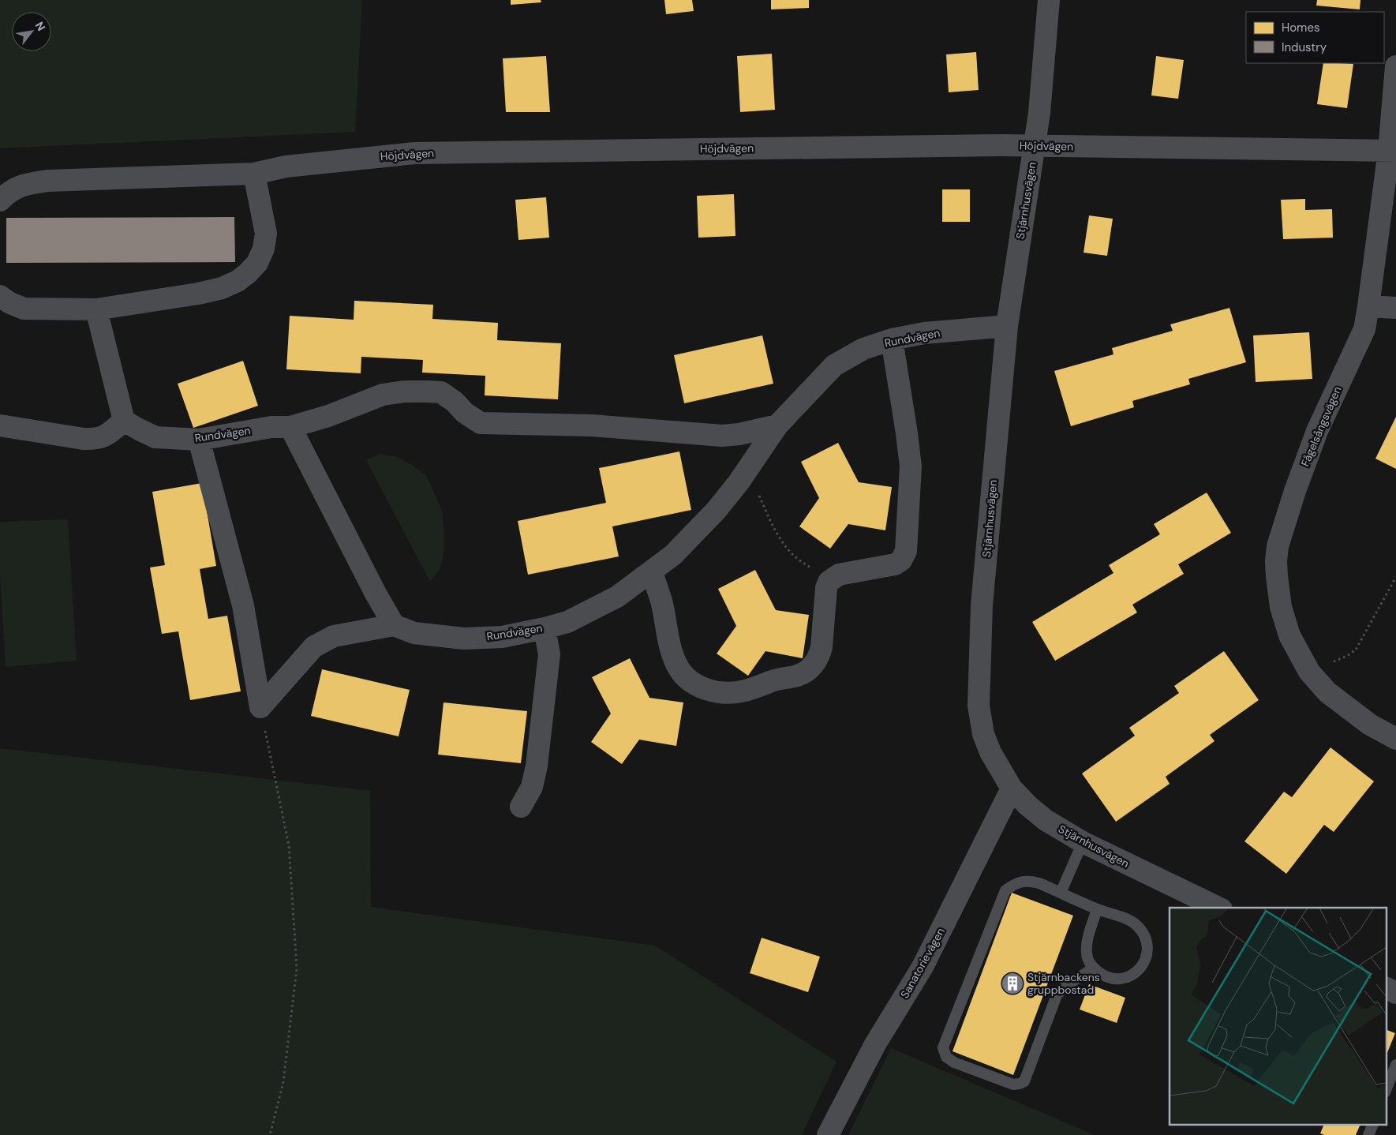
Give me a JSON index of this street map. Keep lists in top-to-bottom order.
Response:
{
  "streets": {
    "street": [
      "Höjdvägen",
      "Stjärnhusvägen",
      "Rundvägen",
      "Fågelsångsvägen",
      "Sanatorievägen"
    ]
  },
  "crossings": [
    ["Höjdvägen", "Stjärnhusvägen"],
    ["Höjdvägen", "Fågelsångsvägen"],
    ["Stjärnhusvägen", "Rundvägen"],
    ["Stjärnhusvägen", "Sanatorievägen"]
  ],
  "places": {
    "building": ["Stjärnbackens gruppbostad"]
  },
  "legend": ["Homes", "Industry"],
  "north": "top right"
}
